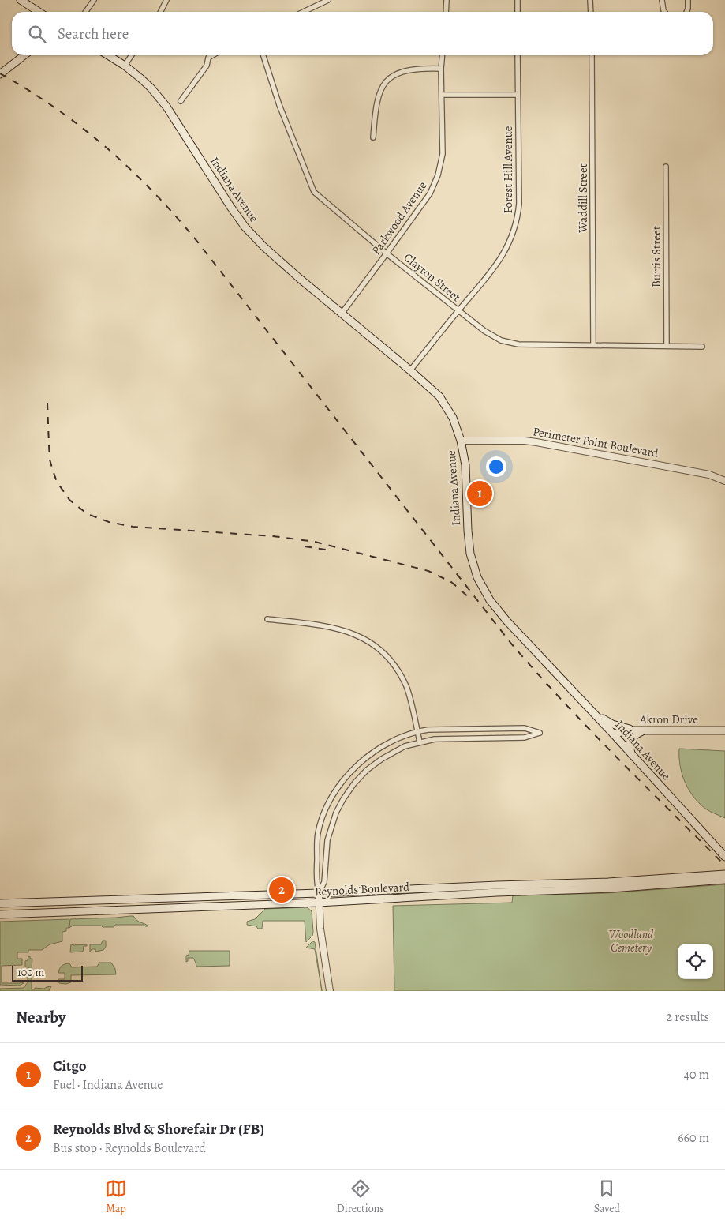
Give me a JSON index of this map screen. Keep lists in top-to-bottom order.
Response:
{
  "streets": {
    "main road": ["Indiana Avenue", "Akron Drive", "Reynolds Boulevard"],
    "street": [
      "Forest Hill Avenue",
      "Waddill Street",
      "Parkwood Avenue",
      "Burtis Street",
      "Clayton Street",
      "Perimeter Point Boulevard"
    ]
  },
  "crossings": [
    ["Forest Hill Avenue", "Indiana Avenue"],
    ["Forest Hill Avenue", "Clayton Street"],
    ["Indiana Avenue", "Parkwood Avenue"],
    ["Indiana Avenue", "Perimeter Point Boulevard"],
    ["Indiana Avenue", "Akron Drive"],
    ["Waddill Street", "Clayton Street"],
    ["Parkwood Avenue", "Clayton Street"],
    ["Burtis Street", "Clayton Street"]
  ],
  "parks": ["Woodland Cemetery"],
  "scale_bar": "100 m",
  "page": {
    "search": "Search here",
    "pins": ["1", "2"],
    "scale": "100 m",
    "heading": ["Nearby", "2 results"],
    "list": [
      {
        "mark": "1",
        "name": "Citgo",
        "note": "Fuel · Indiana Avenue",
        "value": "40 m"
      },
      {
        "mark": "2",
        "name": "Reynolds Blvd & Shorefair Dr (FB)",
        "note": "Bus stop · Reynolds Boulevard",
        "value": "660 m"
      }
    ],
    "nav": ["Map", "Directions", "Saved"]
  }
}
